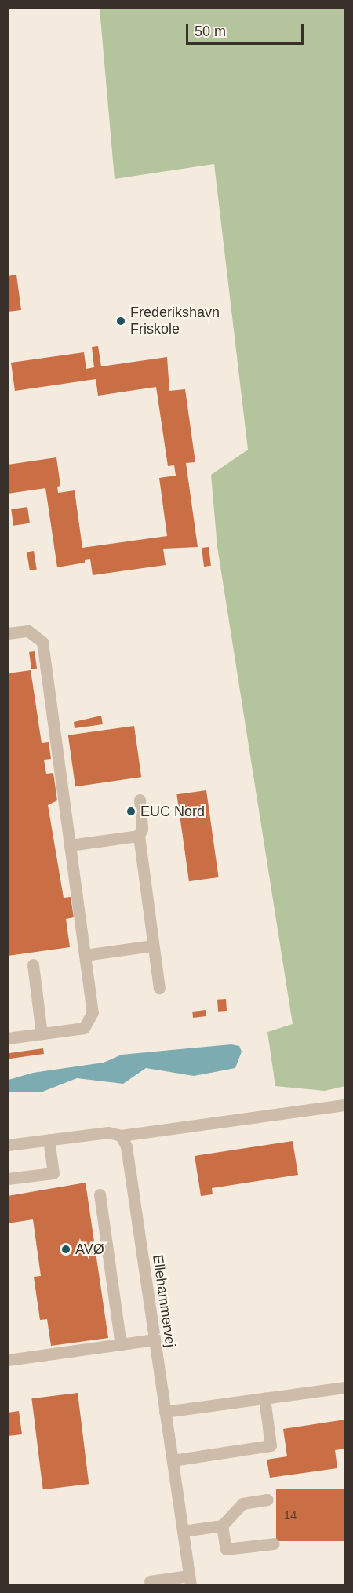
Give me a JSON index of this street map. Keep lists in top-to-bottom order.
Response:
{
  "streets": {
    "street": ["Ellehammervej"]
  },
  "places": ["Frederikshavn Friskole", "EUC Nord", "AVØ"],
  "house_numbers": ["14"],
  "scale_bar": "50 m"
}
